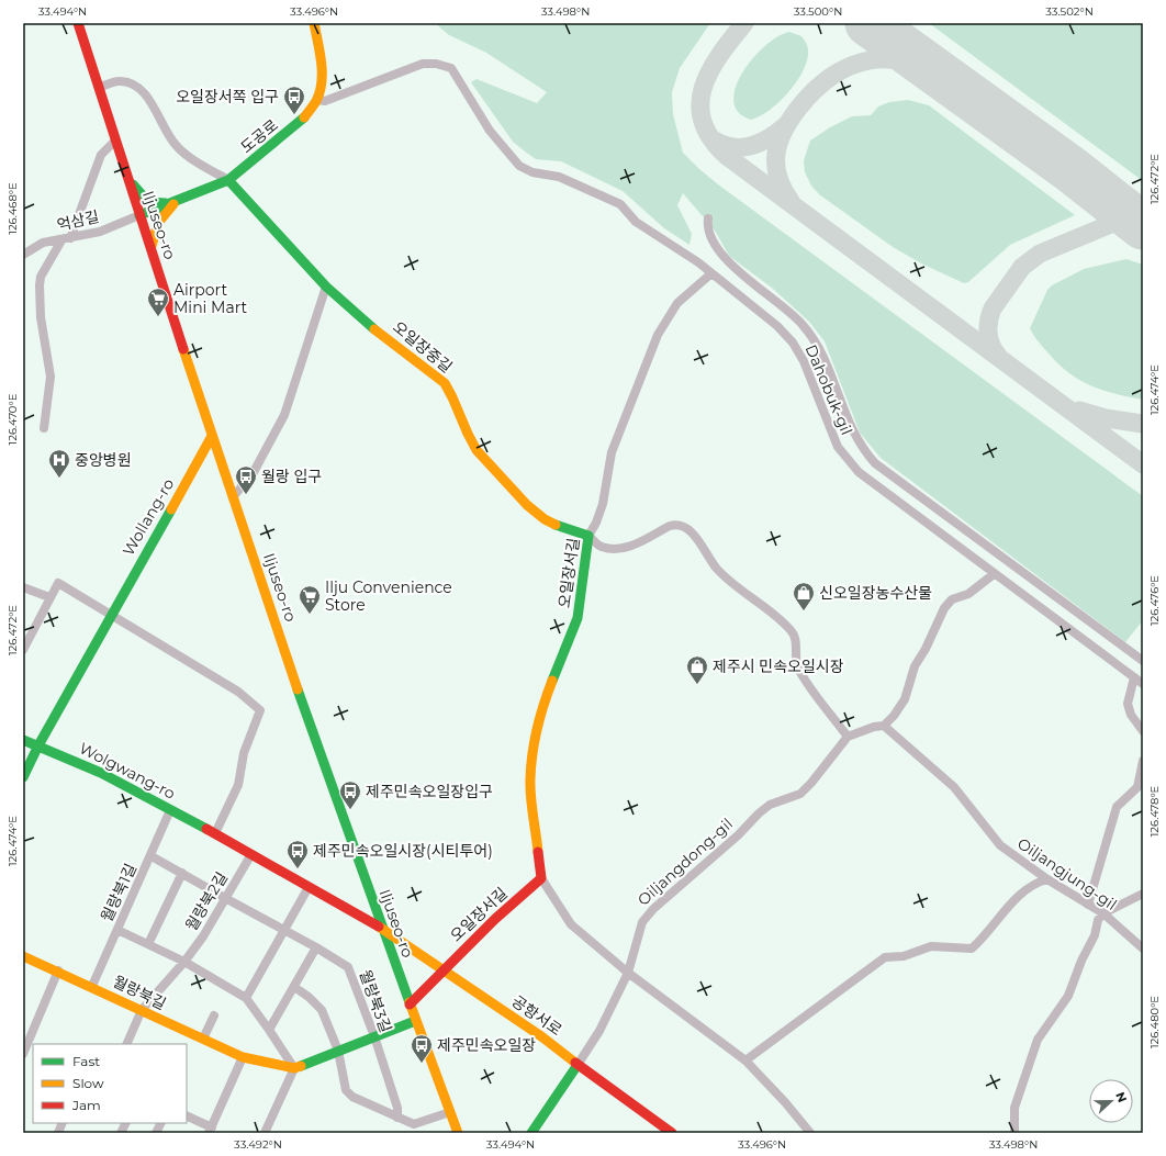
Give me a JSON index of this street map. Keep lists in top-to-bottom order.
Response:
{
  "streets": {
    "street": [
      "도공로",
      "억삼길",
      "Iljuseo-ro",
      "오일장중길",
      "Dahobuk-gil",
      "Wollang-ro",
      "오일장서길",
      "Wolgwang-ro",
      "Oiljangdong-gil",
      "Oiljangjung-gil",
      "월랑북1길",
      "월랑북2길",
      "월랑북길",
      "월랑북3길",
      "공항서로"
    ]
  },
  "crossings": [
    ["도공로", "억삼길"],
    ["도공로", "Iljuseo-ro"],
    ["도공로", "오일장중길"],
    ["도공로", "Dahobuk-gil"],
    ["억삼길", "Iljuseo-ro"],
    ["Iljuseo-ro", "Wollang-ro"],
    ["Iljuseo-ro", "오일장서길"],
    ["Iljuseo-ro", "Wolgwang-ro"],
    ["Iljuseo-ro", "공항서로"],
    ["오일장중길", "오일장서길"],
    ["Dahobuk-gil", "오일장서길"],
    ["Wollang-ro", "Wolgwang-ro"],
    ["오일장서길", "공항서로"],
    ["Wolgwang-ro", "월랑북1길"],
    ["Wolgwang-ro", "월랑북2길"],
    ["Wolgwang-ro", "공항서로"],
    ["Oiljangdong-gil", "공항서로"],
    ["월랑북1길", "월랑북길"],
    ["월랑북1길", "월랑북3길"],
    ["월랑북2길", "월랑북길"],
    ["월랑북2길", "월랑북3길"]
  ],
  "places": {
    "bus stop": [
      "오일장서쪽 입구",
      "월랑 입구",
      "제주민속오일장입구",
      "제주민속오일시장(시티투어)",
      "제주민속오일장"
    ],
    "supermarket": ["Airport Mini Mart", "Ilju Convenience Store"],
    "hospital": ["중앙병원"],
    "shop": ["신오일장농수산물", "제주시 민속오일시장"]
  },
  "legend": ["Fast", "Slow", "Jam"],
  "north": "right",
  "coordinates": [
    "33.494°N",
    "33.496°N",
    "33.498°N",
    "33.500°N",
    "33.502°N",
    "126.472°E",
    "126.468°E",
    "126.474°E",
    "126.470°E",
    "126.476°E",
    "126.478°E",
    "126.480°E",
    "33.492°N"
  ]
}
